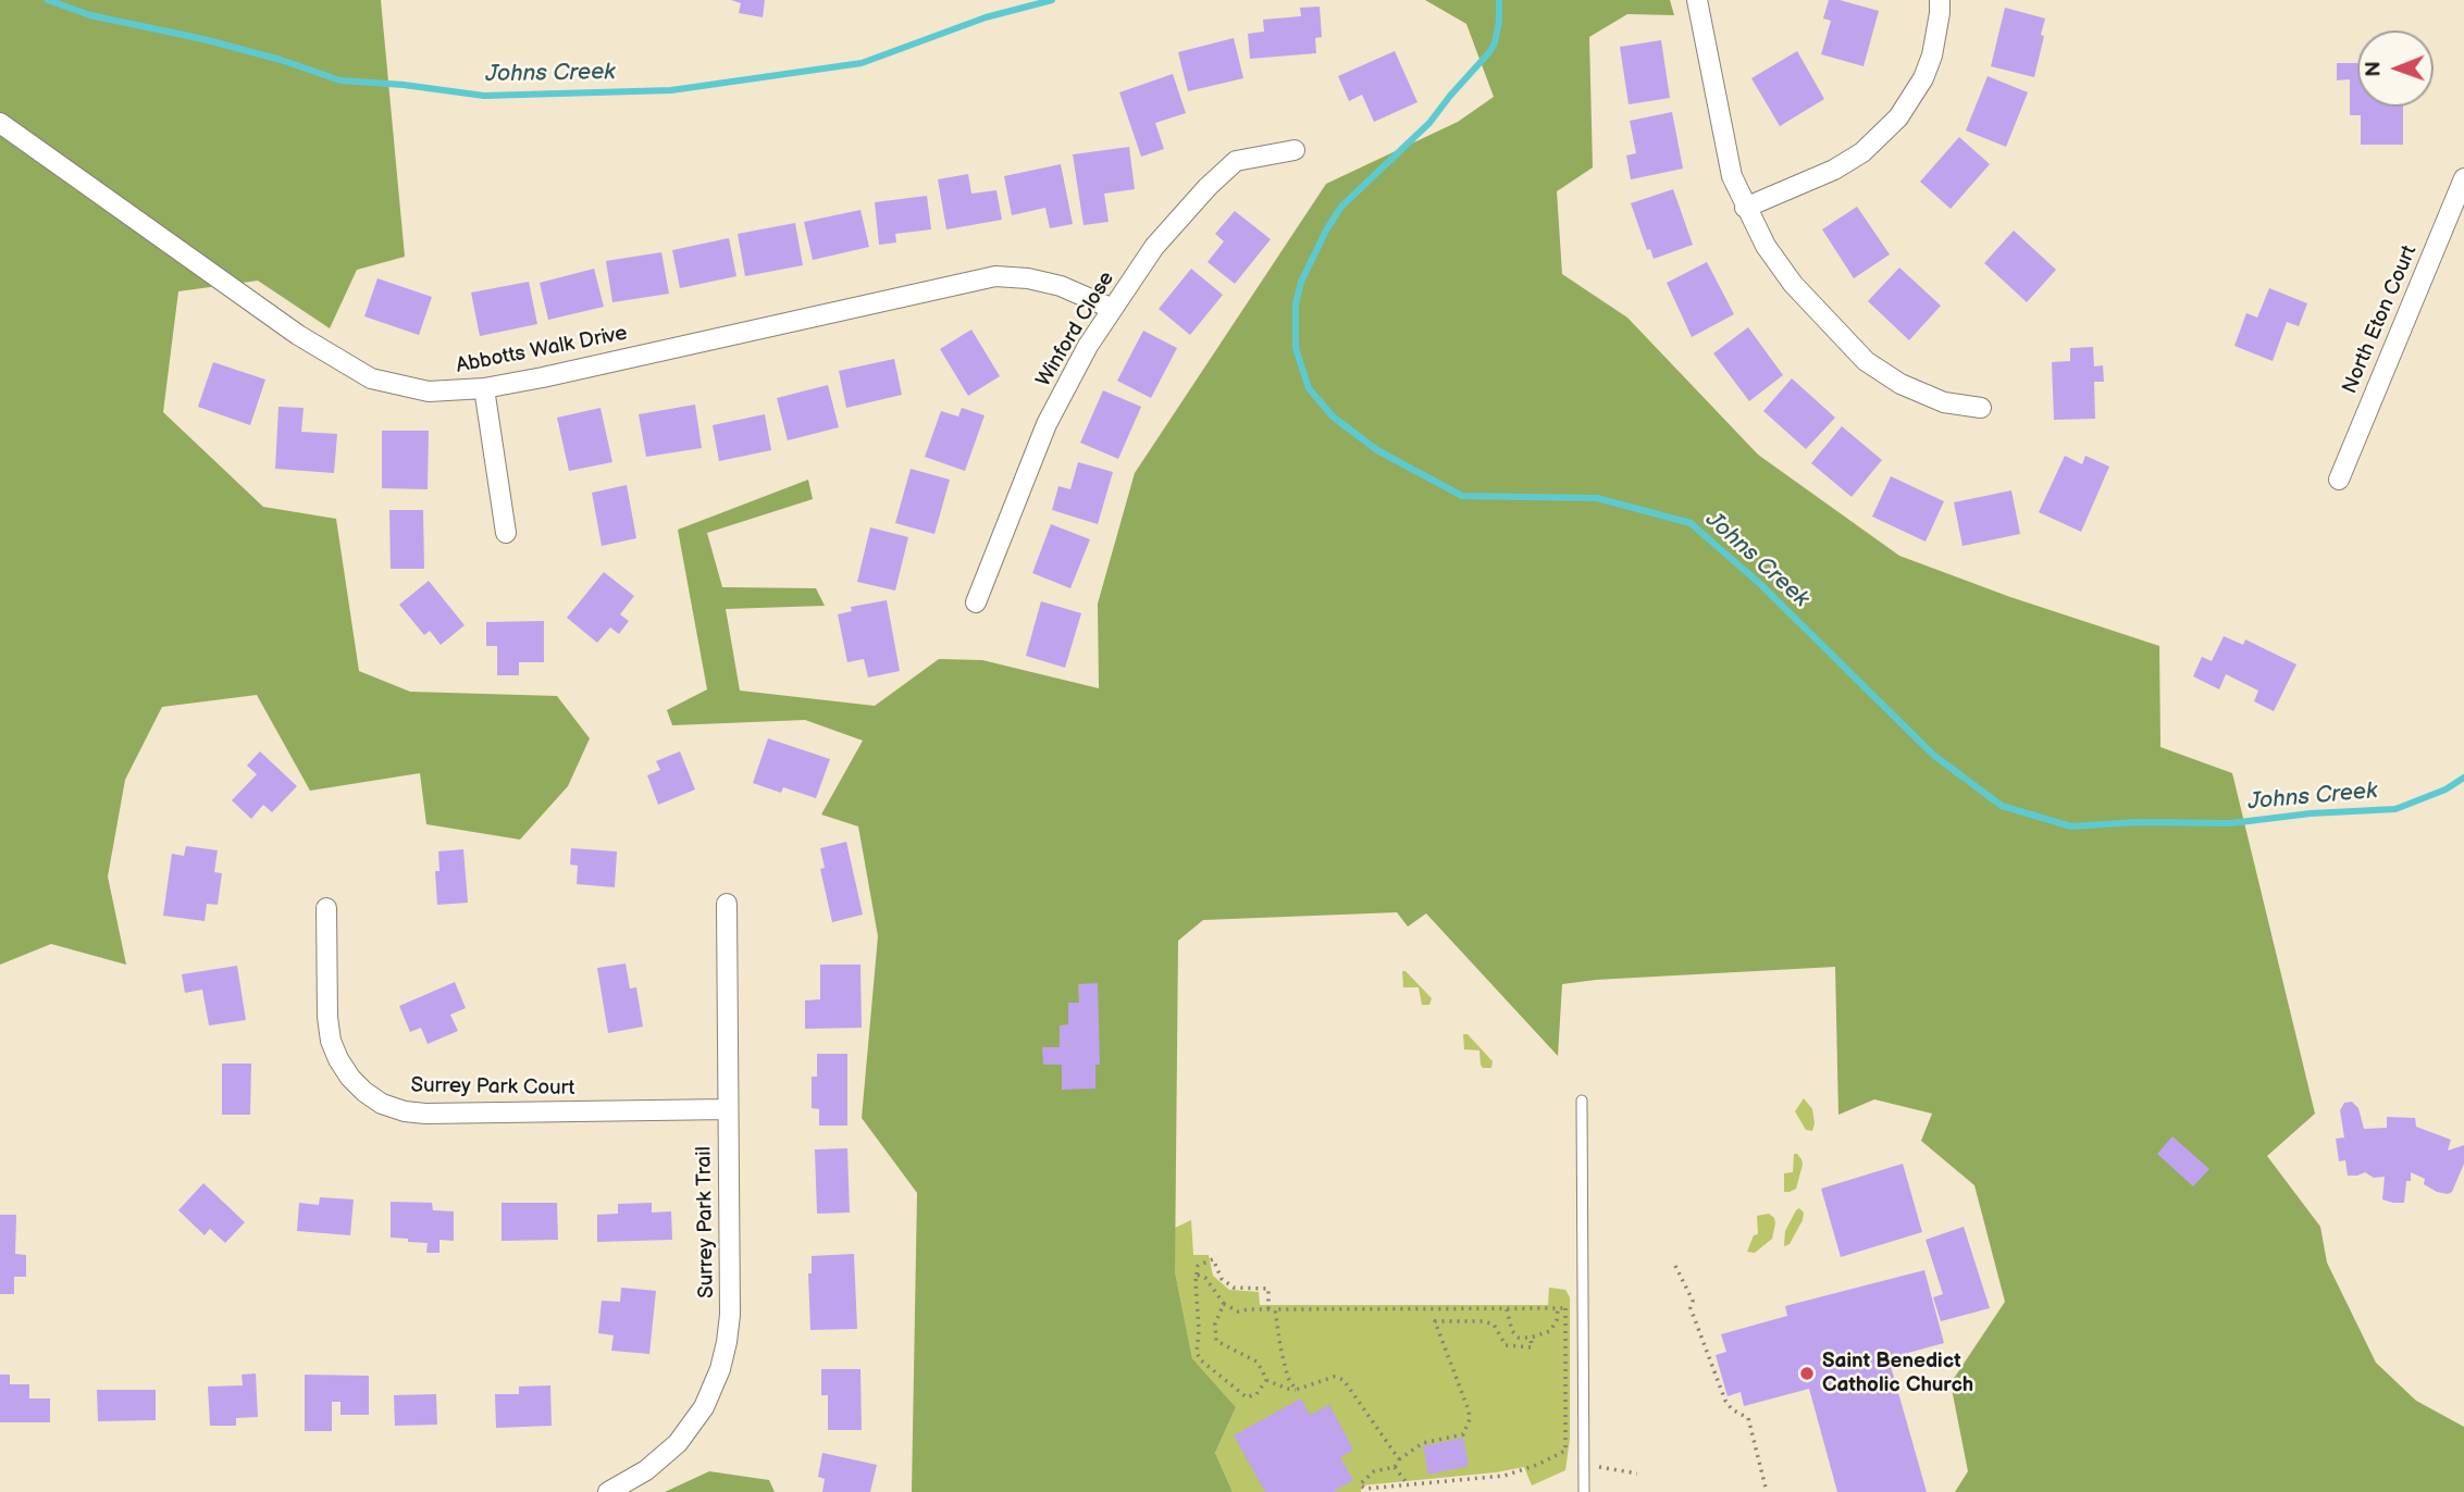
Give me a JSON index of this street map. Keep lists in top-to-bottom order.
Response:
{
  "streets": {
    "street": [
      "North Eton Court",
      "Winford Close",
      "Abbotts Walk Drive",
      "Surrey Park Court",
      "Surrey Park Trail"
    ]
  },
  "crossings": [
    ["Winford Close", "Abbotts Walk Drive"],
    ["Surrey Park Court", "Surrey Park Trail"]
  ],
  "water": ["Johns Creek"],
  "places": ["Saint Benedict Catholic Church"],
  "north": "left"
}
